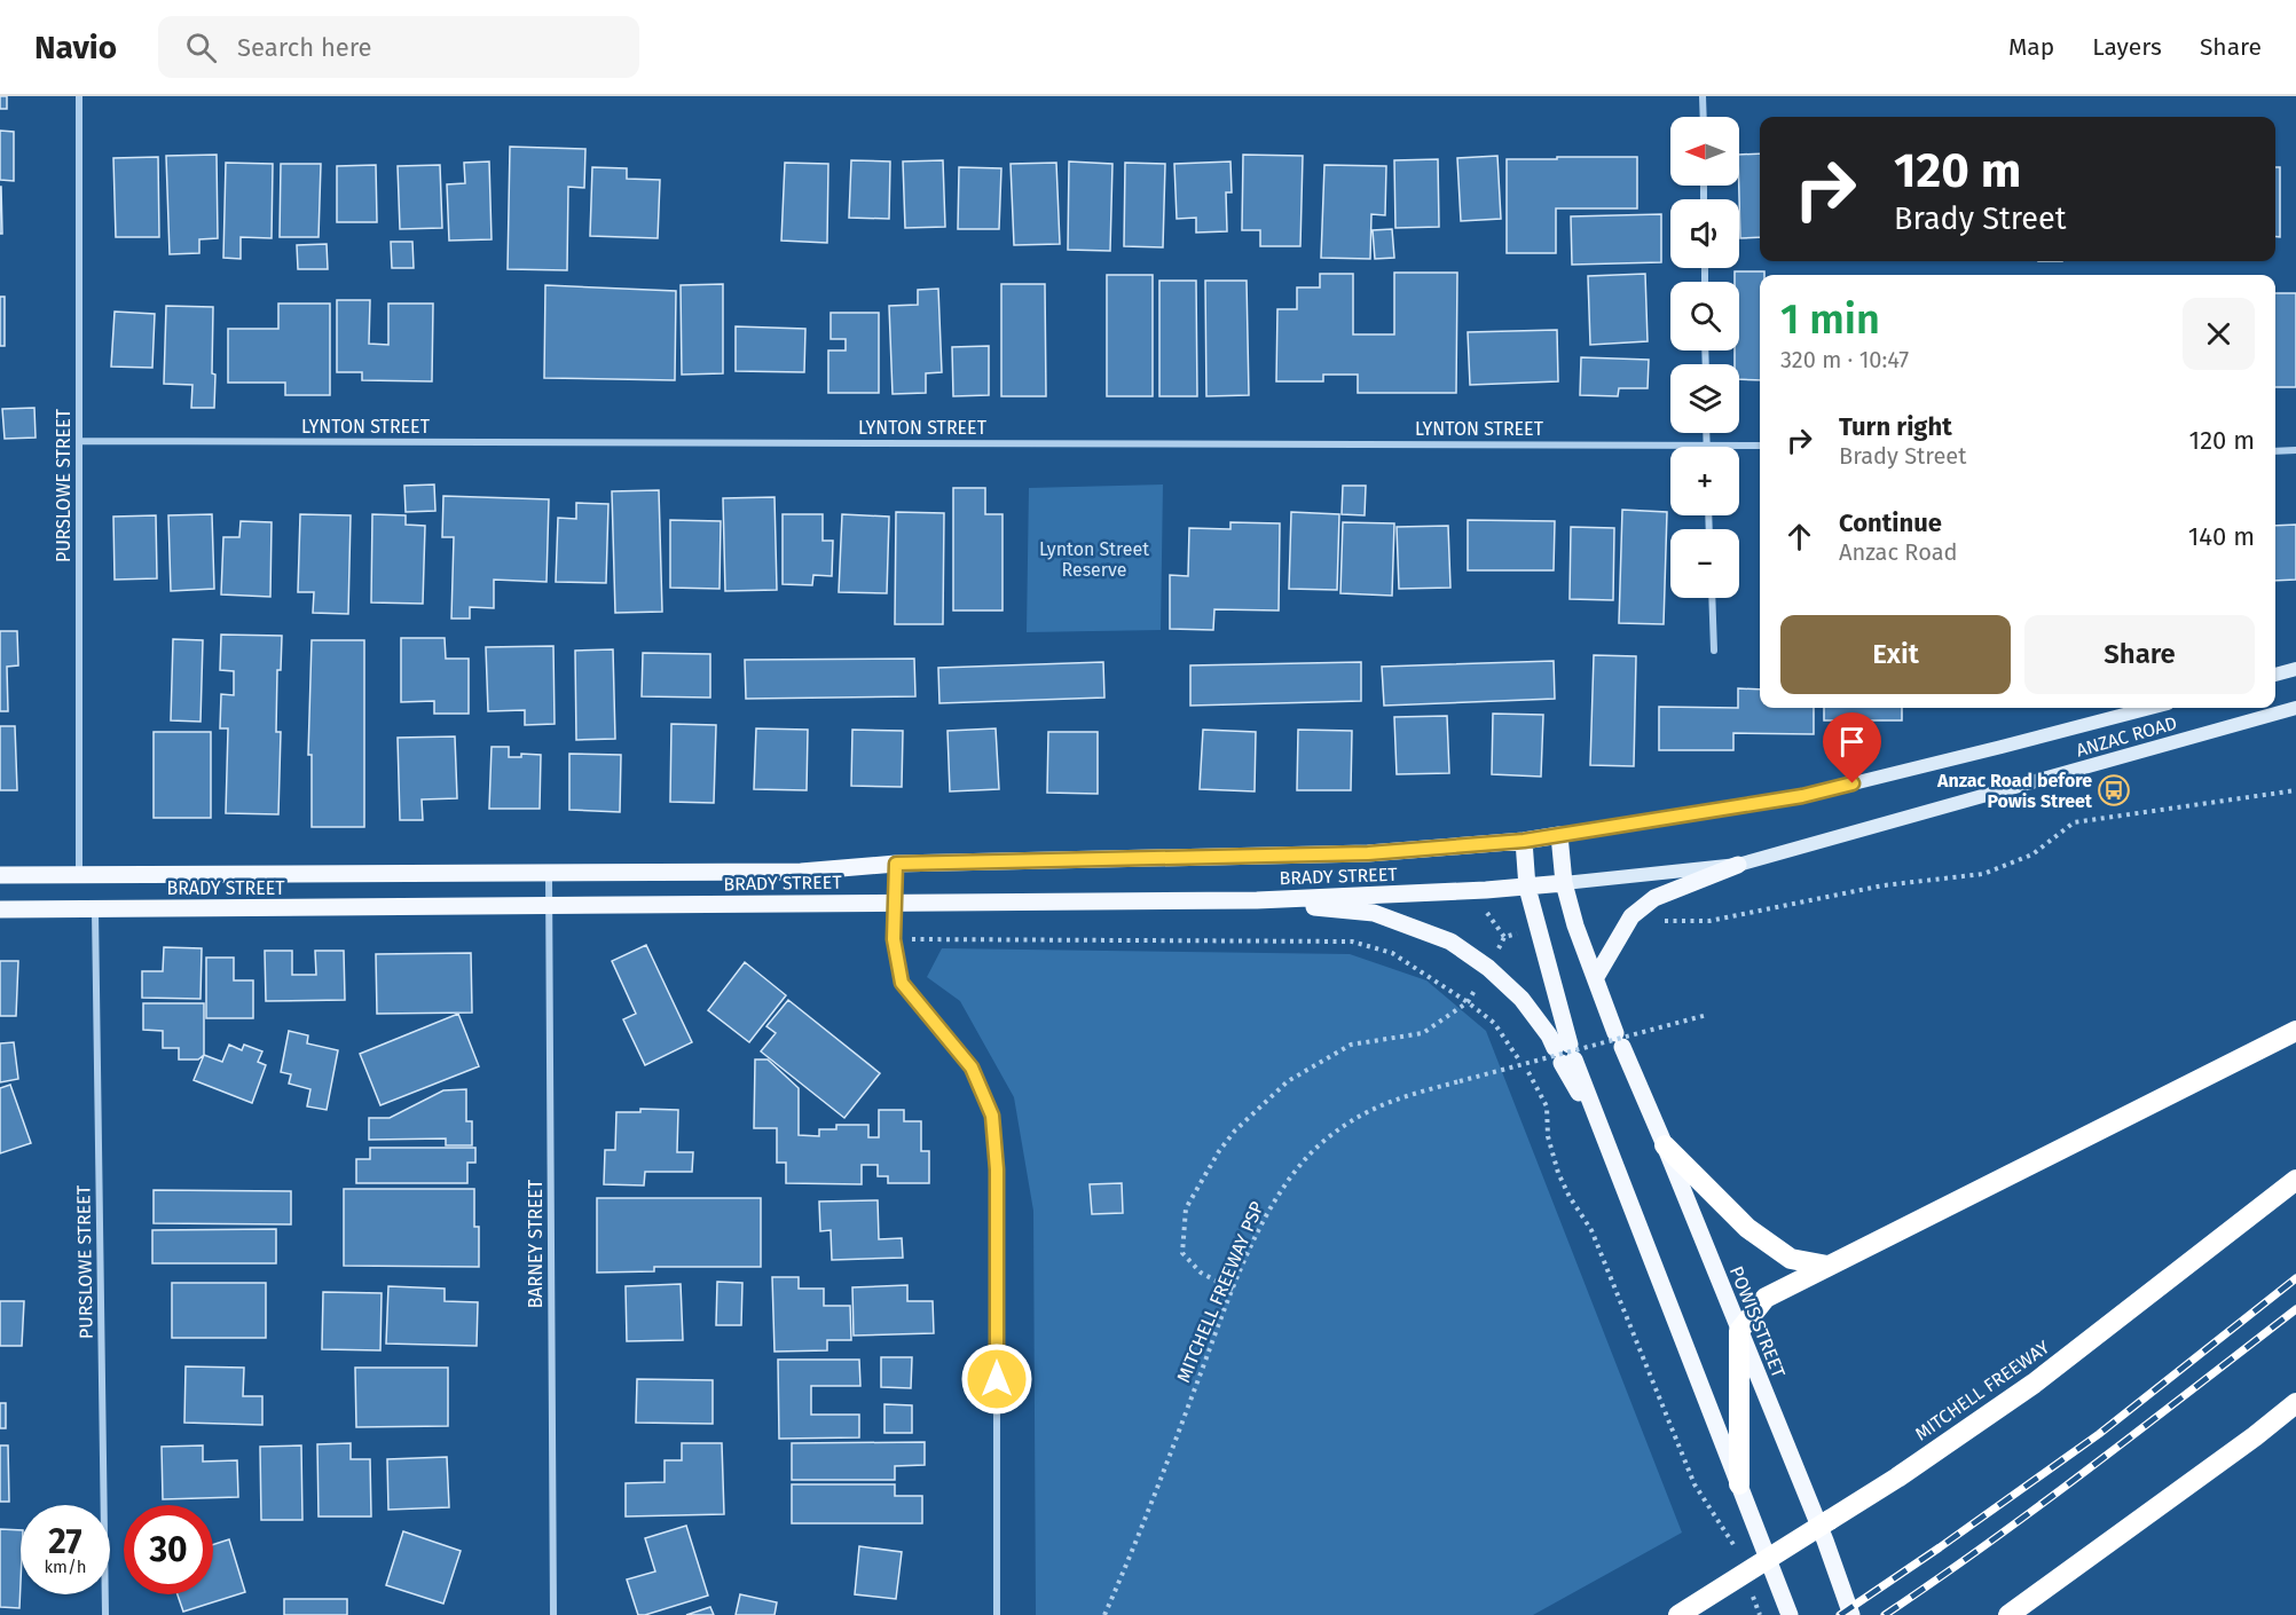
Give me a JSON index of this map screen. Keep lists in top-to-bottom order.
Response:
{
  "streets": {
    "highway": ["MITCHELL FREEWAY"],
    "main road": ["ANZAC ROAD", "BRADY STREET", "POWIS STREET"],
    "street": ["LYNTON STREET", "PURSLOWE STREET", "BARNEY STREET"],
    "path": ["MITCHELL FREEWAY PSP"]
  },
  "crossings": [
    ["LYNTON STREET", "PURSLOWE STREET"],
    ["PURSLOWE STREET", "BRADY STREET"],
    ["ANZAC ROAD", "BRADY STREET"],
    ["ANZAC ROAD", "POWIS STREET"],
    ["BRADY STREET", "BARNEY STREET"],
    ["BRADY STREET", "POWIS STREET"]
  ],
  "parks": ["Lynton Street Reserve"],
  "places": {
    "bus stop": ["Anzac Road before Powis Street"]
  },
  "north": "left",
  "page": {
    "header": "Navio",
    "search": "Search here",
    "nav": ["Map", "Layers", "Share"],
    "map_buttons": ["+", "−"],
    "turn": ["120 m", "Brady Street"],
    "heading": ["1 min", "320 m · 10:47"],
    "list": [
      {
        "name": "Turn right",
        "note": "Brady Street",
        "value": "120 m"
      },
      {
        "name": "Continue",
        "note": "Anzac Road",
        "value": "140 m"
      }
    ],
    "buttons": ["Exit", "Share"],
    "speed": "27 km/h",
    "limit": "30"
  }
}
